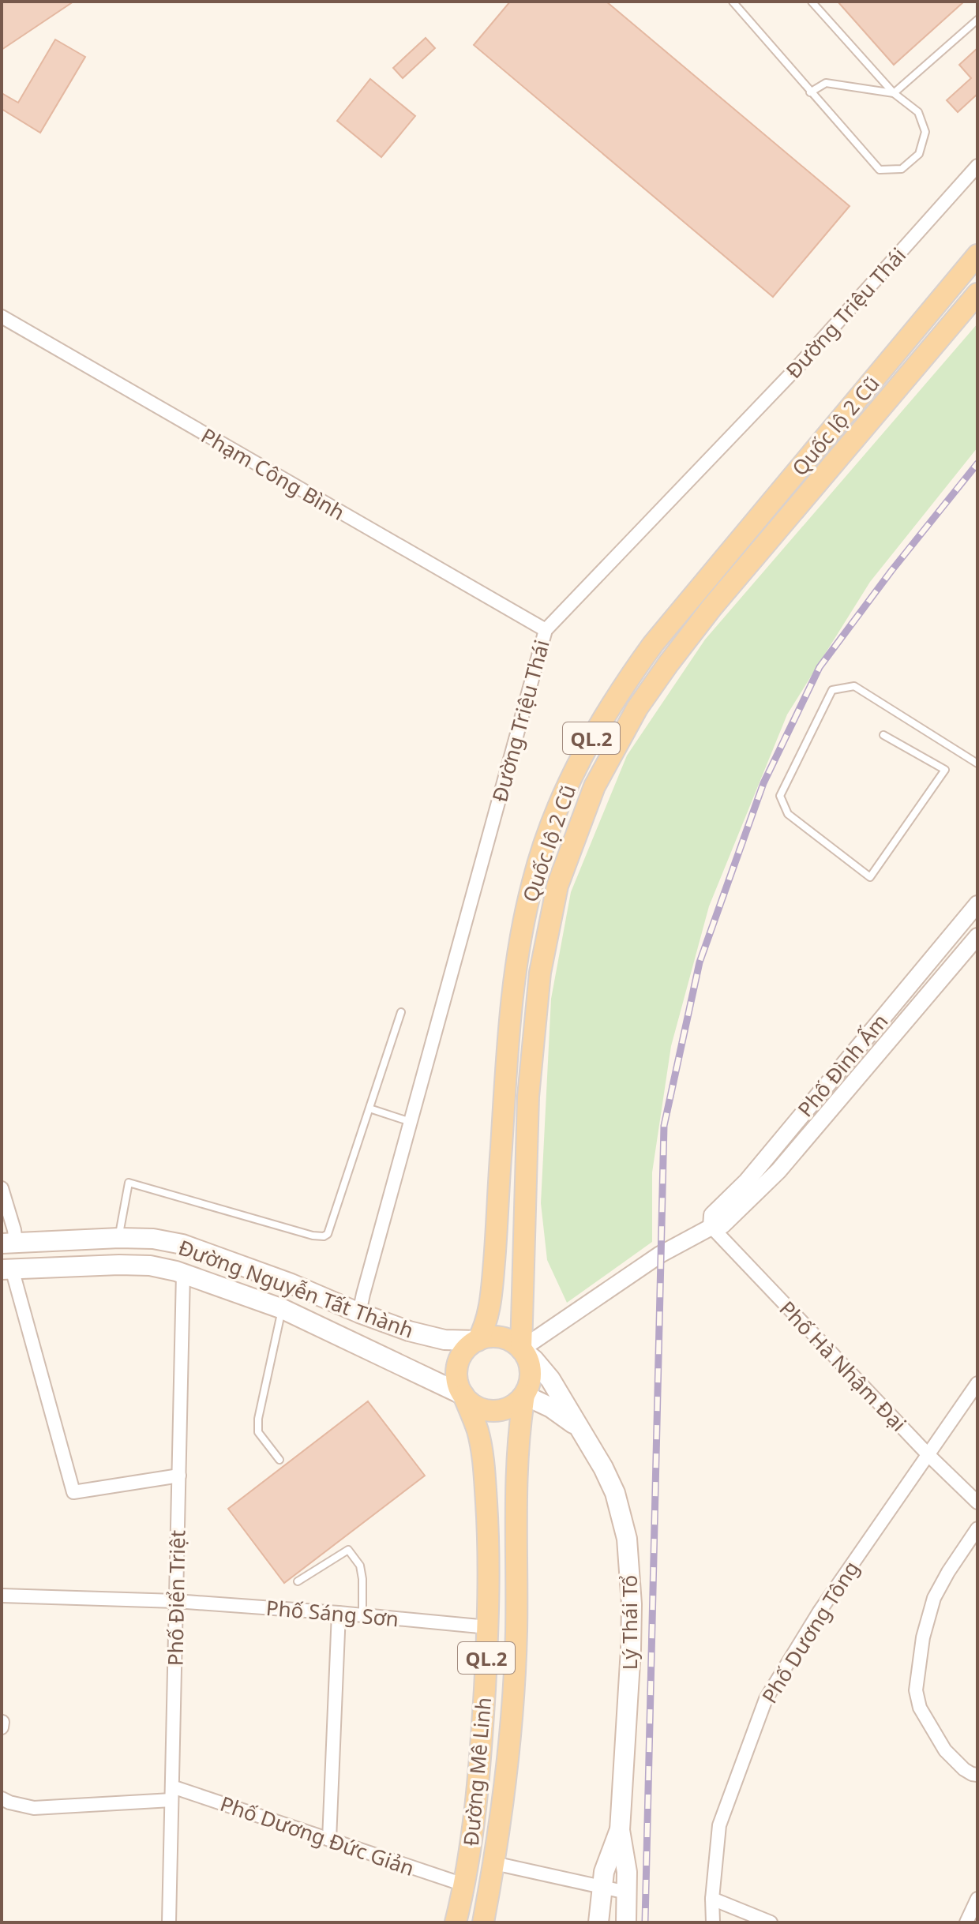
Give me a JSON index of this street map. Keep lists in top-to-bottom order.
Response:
{
  "streets": {
    "main road": [
      "Quốc lộ 2 Cũ",
      "QL.2",
      "Đường Nguyễn Tất Thành",
      "Lý Thái Tổ",
      "Đường Mê Linh"
    ],
    "street": [
      "Đường Triệu Thái",
      "Phạm Công Bình",
      "Phố Đình Ấm",
      "Phố Hà Nhậm Đại",
      "Phố Điển Triệt",
      "Phố Sáng Sơn",
      "Phố Dương Tông",
      "Phố Dương Đức Giản"
    ]
  },
  "crossings": [
    ["Đường Triệu Thái", "Phạm Công Bình"],
    ["Đường Triệu Thái", "Đường Nguyễn Tất Thành"],
    ["Quốc lộ 2 Cũ", "QL.2"],
    ["Quốc lộ 2 Cũ", "Phố Đình Ấm"],
    ["Quốc lộ 2 Cũ", "Đường Nguyễn Tất Thành"],
    ["Quốc lộ 2 Cũ", "Lý Thái Tổ"],
    ["Quốc lộ 2 Cũ", "Đường Mê Linh"],
    ["QL.2", "Phố Đình Ấm"],
    ["QL.2", "Đường Nguyễn Tất Thành"],
    ["QL.2", "Lý Thái Tổ"],
    ["QL.2", "Đường Mê Linh"],
    ["Phố Đình Ấm", "Đường Nguyễn Tất Thành"],
    ["Phố Đình Ấm", "Phố Hà Nhậm Đại"],
    ["Phố Đình Ấm", "Lý Thái Tổ"],
    ["Phố Đình Ấm", "Đường Mê Linh"],
    ["Đường Nguyễn Tất Thành", "Phố Điển Triệt"],
    ["Đường Nguyễn Tất Thành", "Lý Thái Tổ"],
    ["Đường Nguyễn Tất Thành", "Đường Mê Linh"],
    ["Phố Hà Nhậm Đại", "Phố Dương Tông"],
    ["Phố Điển Triệt", "Phố Sáng Sơn"],
    ["Phố Điển Triệt", "Phố Dương Đức Giản"],
    ["Phố Sáng Sơn", "Đường Mê Linh"],
    ["Lý Thái Tổ", "Đường Mê Linh"],
    ["Đường Mê Linh", "Phố Dương Đức Giản"]
  ]
}
